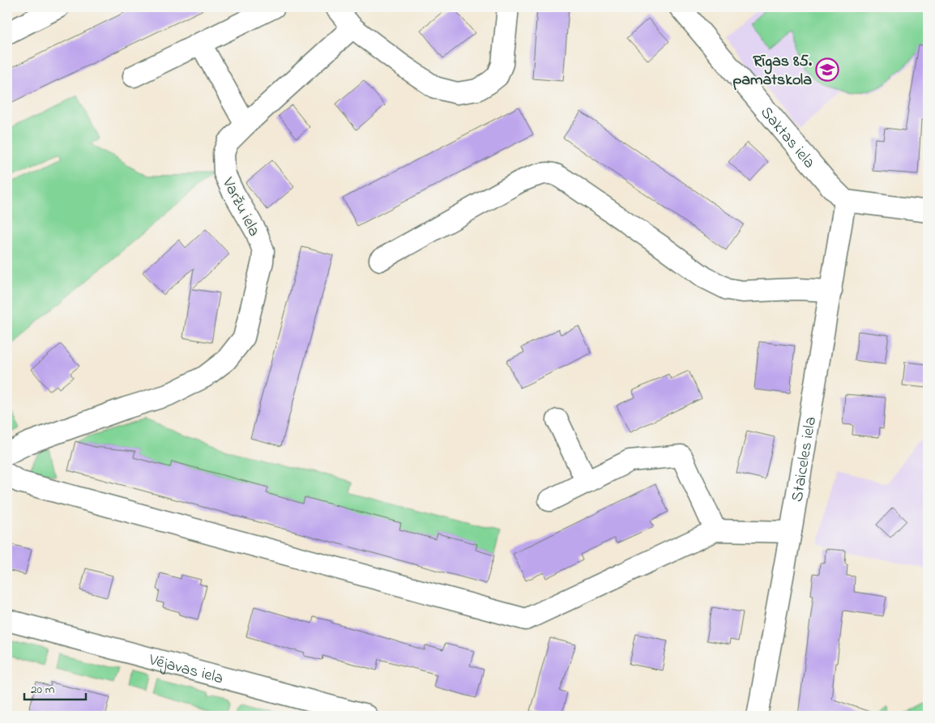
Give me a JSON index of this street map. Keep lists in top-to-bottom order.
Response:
{
  "streets": {
    "street": [
      "Saktas iela",
      "Varžu iela",
      "Staiceles iela",
      "Vējavas iela"
    ]
  },
  "crossings": [
    ["Saktas iela", "Staiceles iela"]
  ],
  "places": {
    "school or university": ["Rīgas 85. pamatskola"]
  },
  "scale_bar": "20 m"
}
